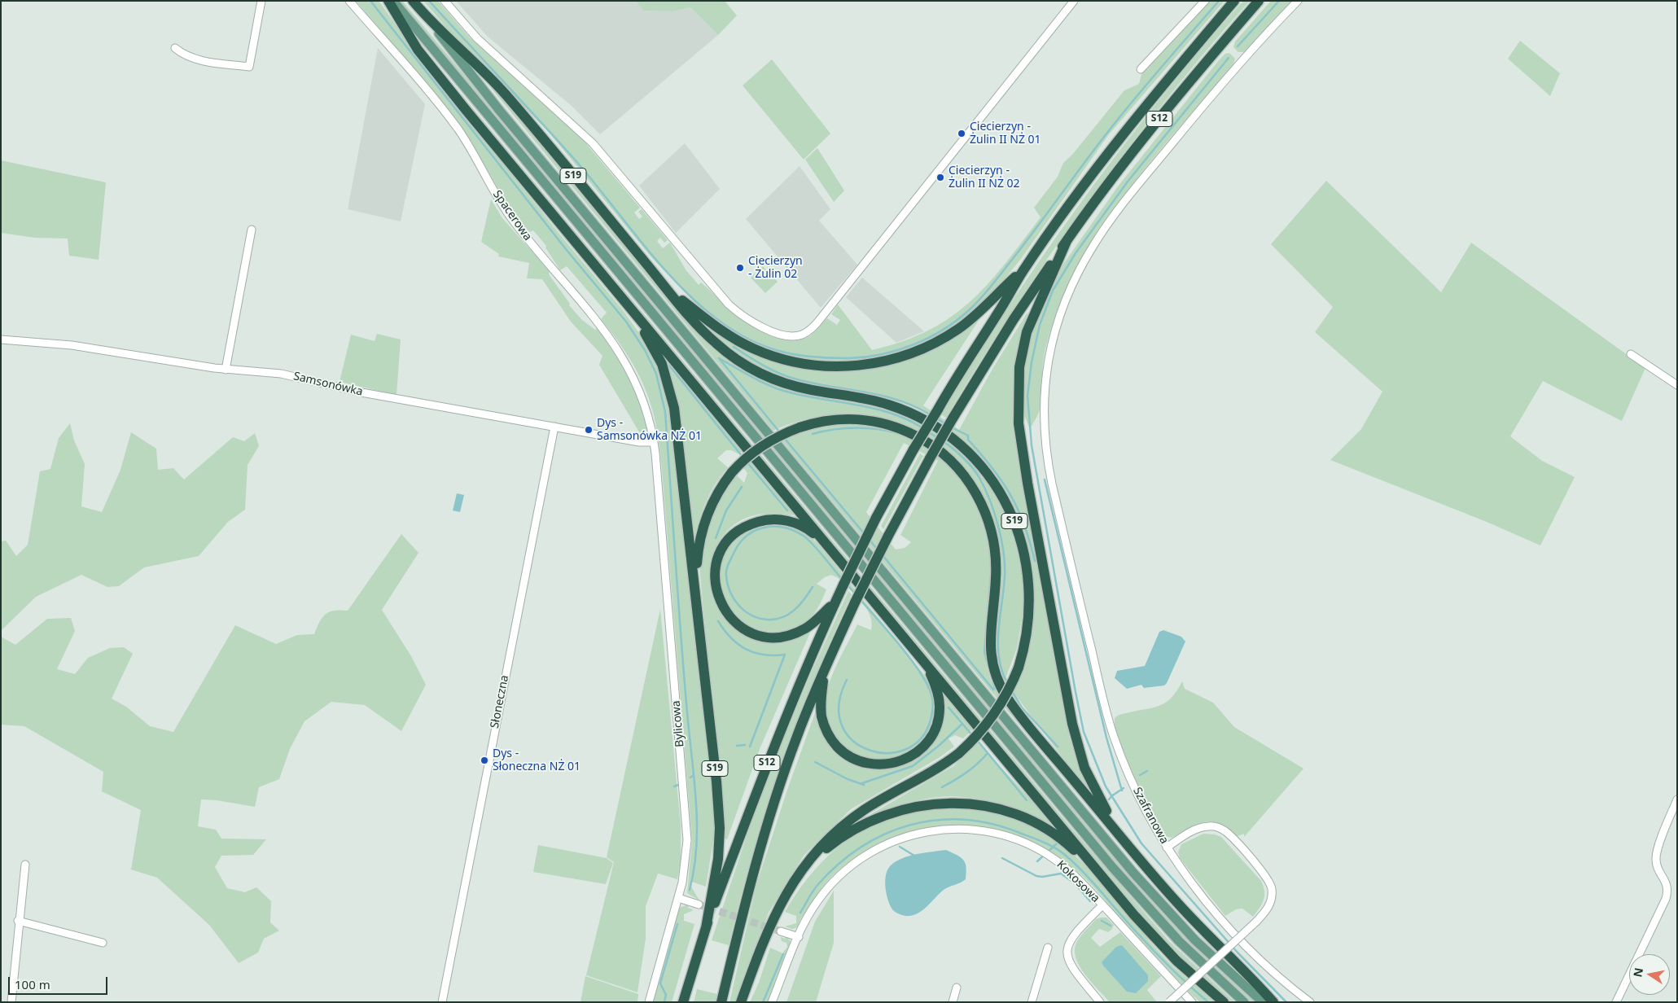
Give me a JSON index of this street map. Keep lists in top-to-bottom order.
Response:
{
  "streets": {
    "highway": ["S12", "S19"],
    "street": [
      "Spacerowa",
      "Samsonówka",
      "Słoneczna",
      "Bylicowa",
      "Szafranowa",
      "Kokosowa"
    ]
  },
  "crossings": [
    ["S12", "S19"],
    ["Spacerowa", "Samsonówka"],
    ["Spacerowa", "Bylicowa"],
    ["Samsonówka", "Słoneczna"],
    ["Samsonówka", "Bylicowa"]
  ],
  "places": [
    "Ciecierzyn - Żulin II NŻ 01",
    "Ciecierzyn - Żulin II NŻ 02",
    "Ciecierzyn - Żulin 02",
    "Dys - Samsonówka NŻ 01",
    "Dys - Słoneczna NŻ 01"
  ],
  "scale_bar": "100 m",
  "north": "left"
}
